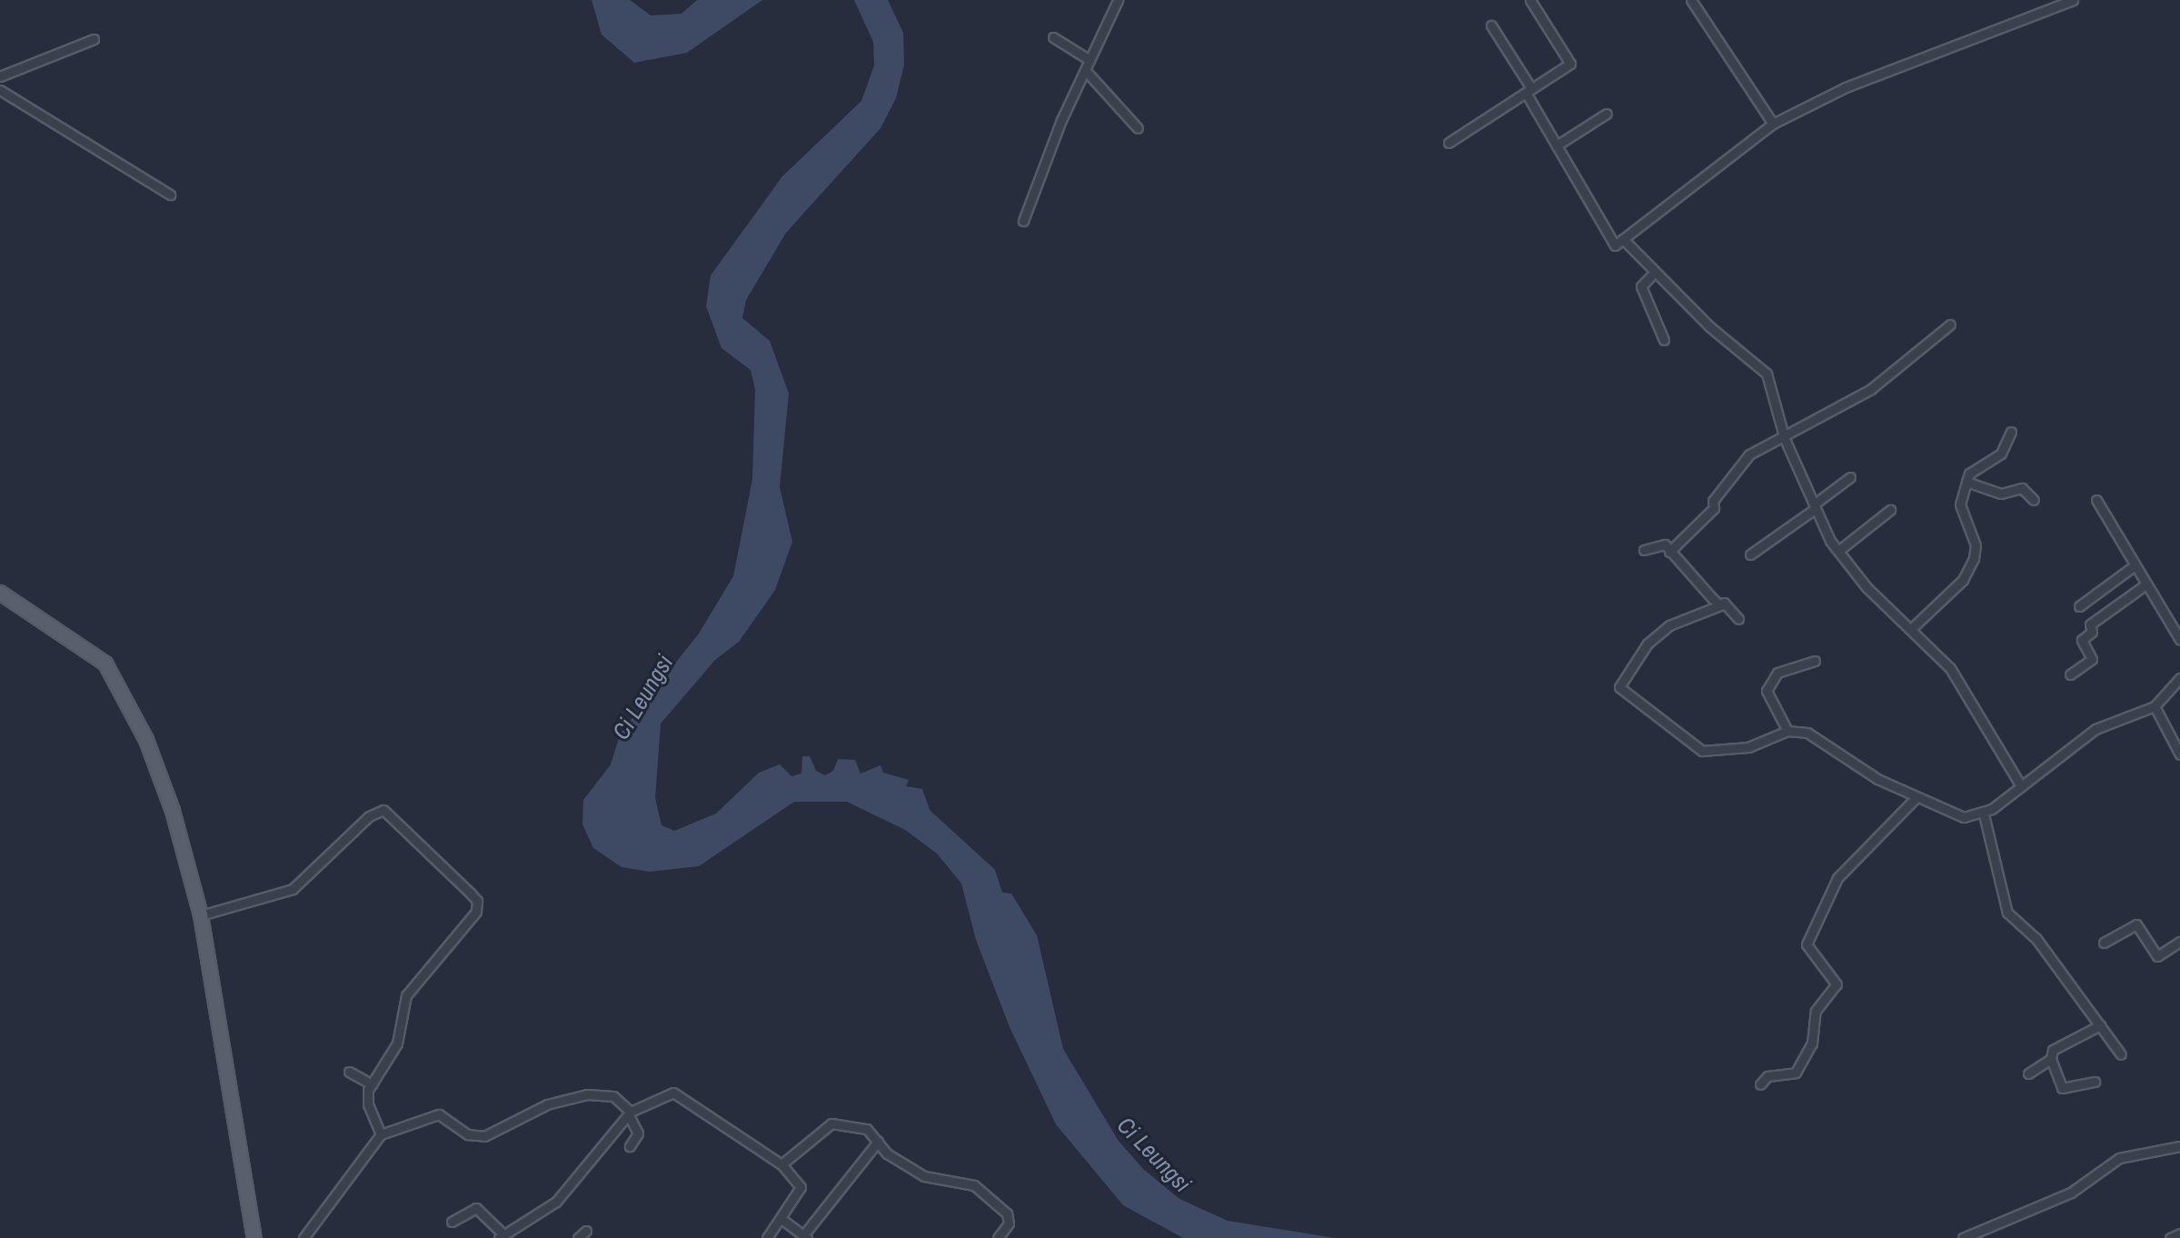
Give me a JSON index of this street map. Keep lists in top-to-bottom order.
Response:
{
  "water": ["Ci Leungsi"]
}
